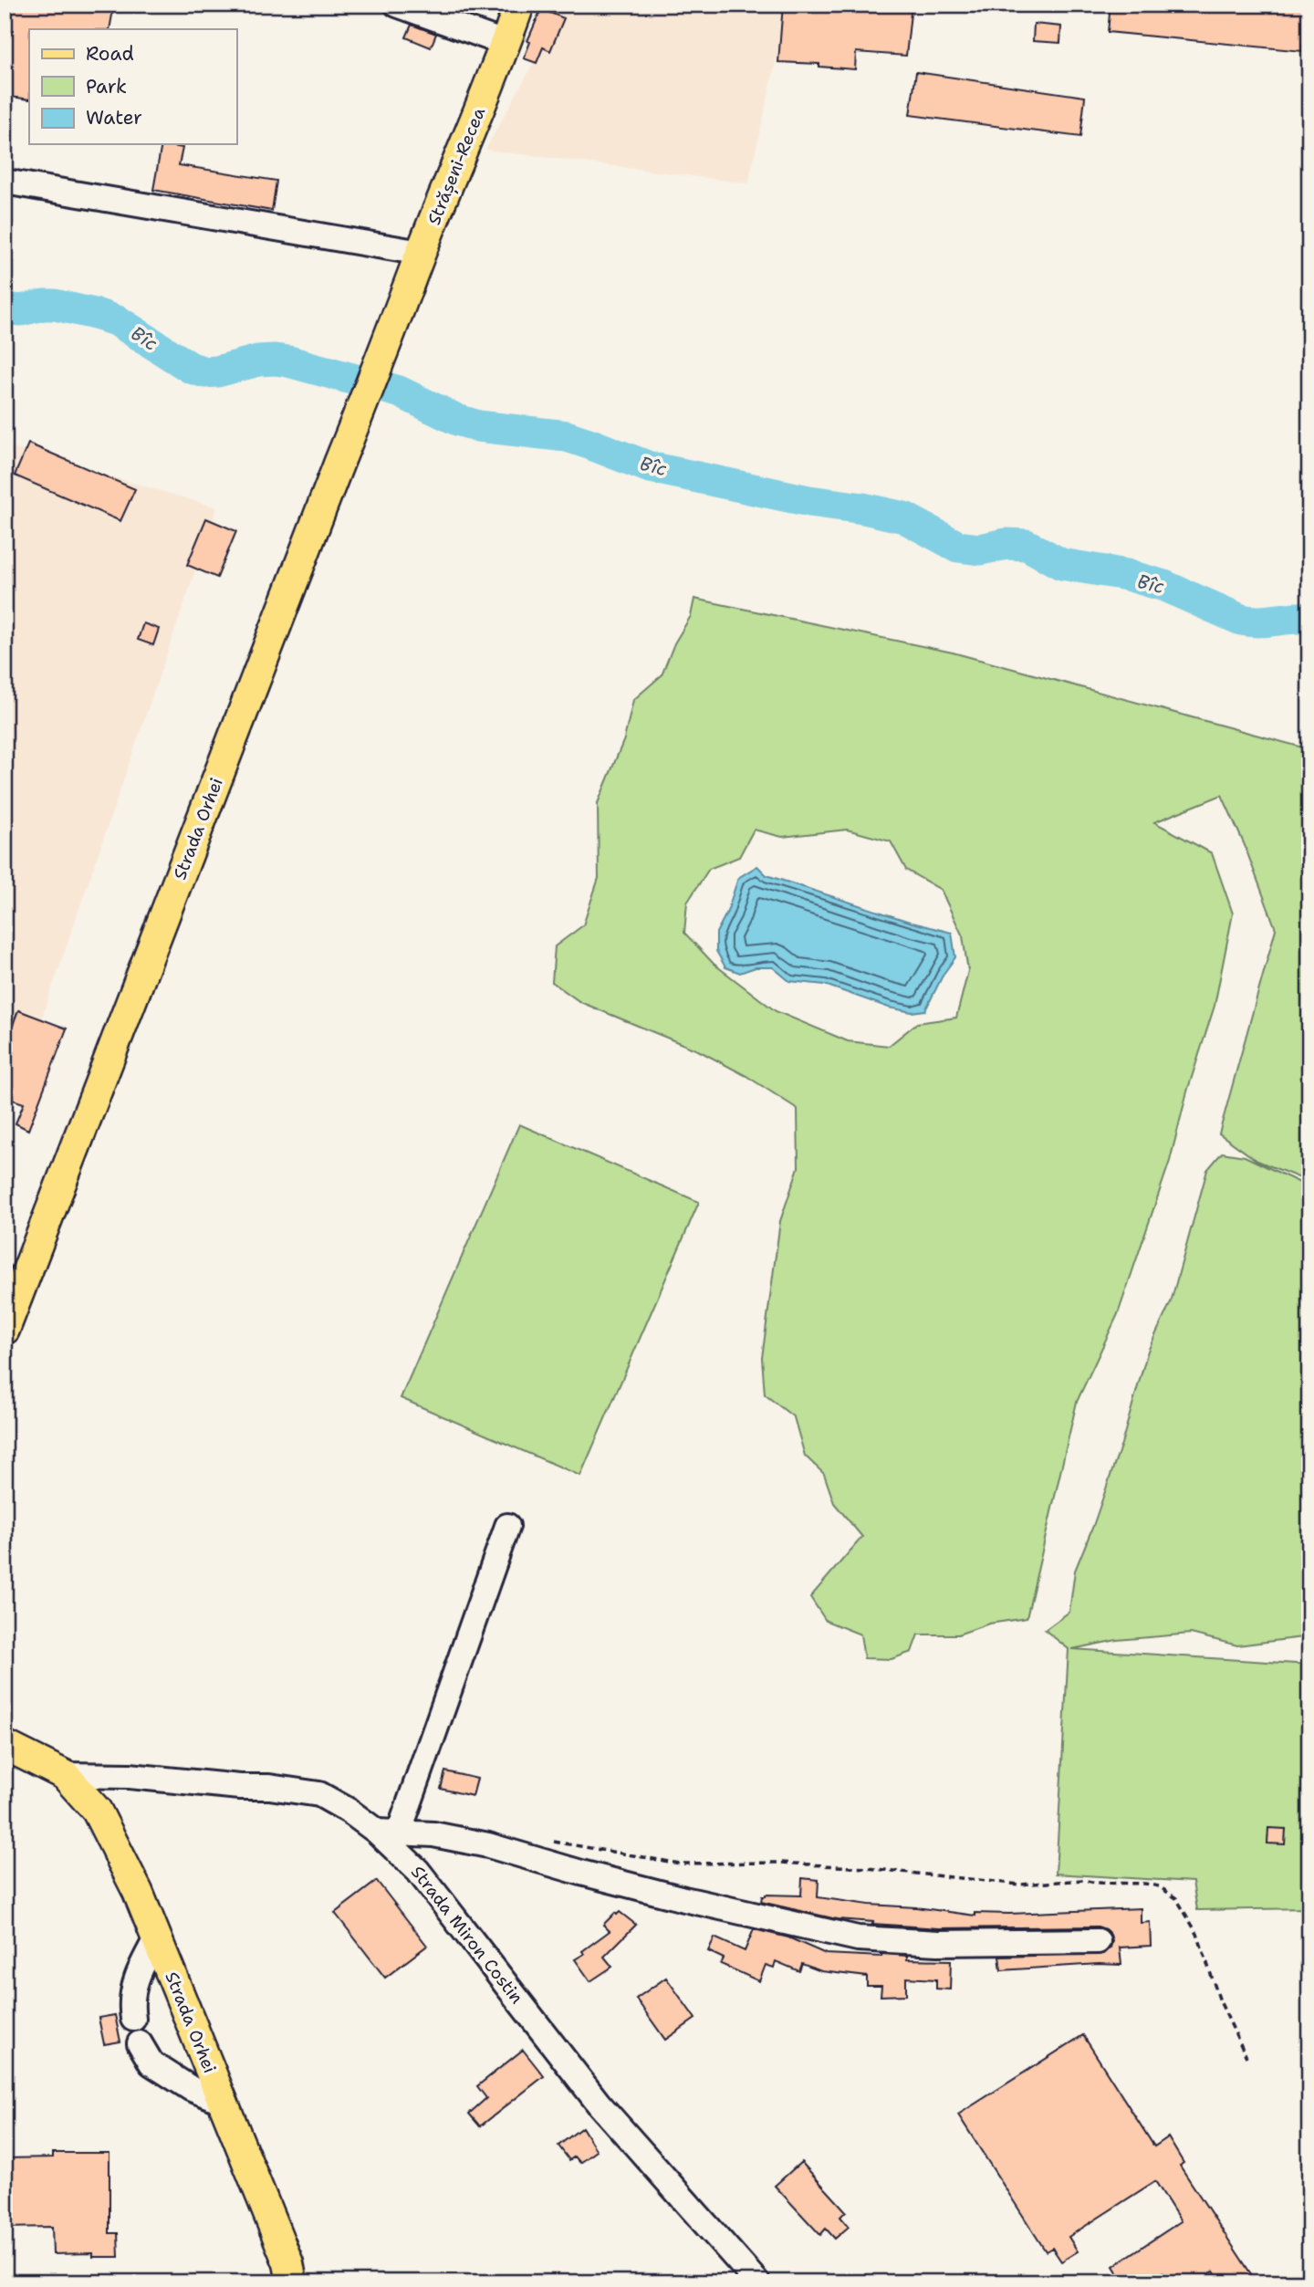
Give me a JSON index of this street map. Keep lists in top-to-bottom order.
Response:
{
  "streets": {
    "main road": ["Strășeni-Recea", "Strada Orhei", "Strada Miron Costin"]
  },
  "crossings": [
    ["Strășeni-Recea", "Strada Orhei"],
    ["Strada Orhei", "Strada Miron Costin"]
  ],
  "water": ["Bîc"],
  "legend": ["Road", "Park", "Water"]
}
